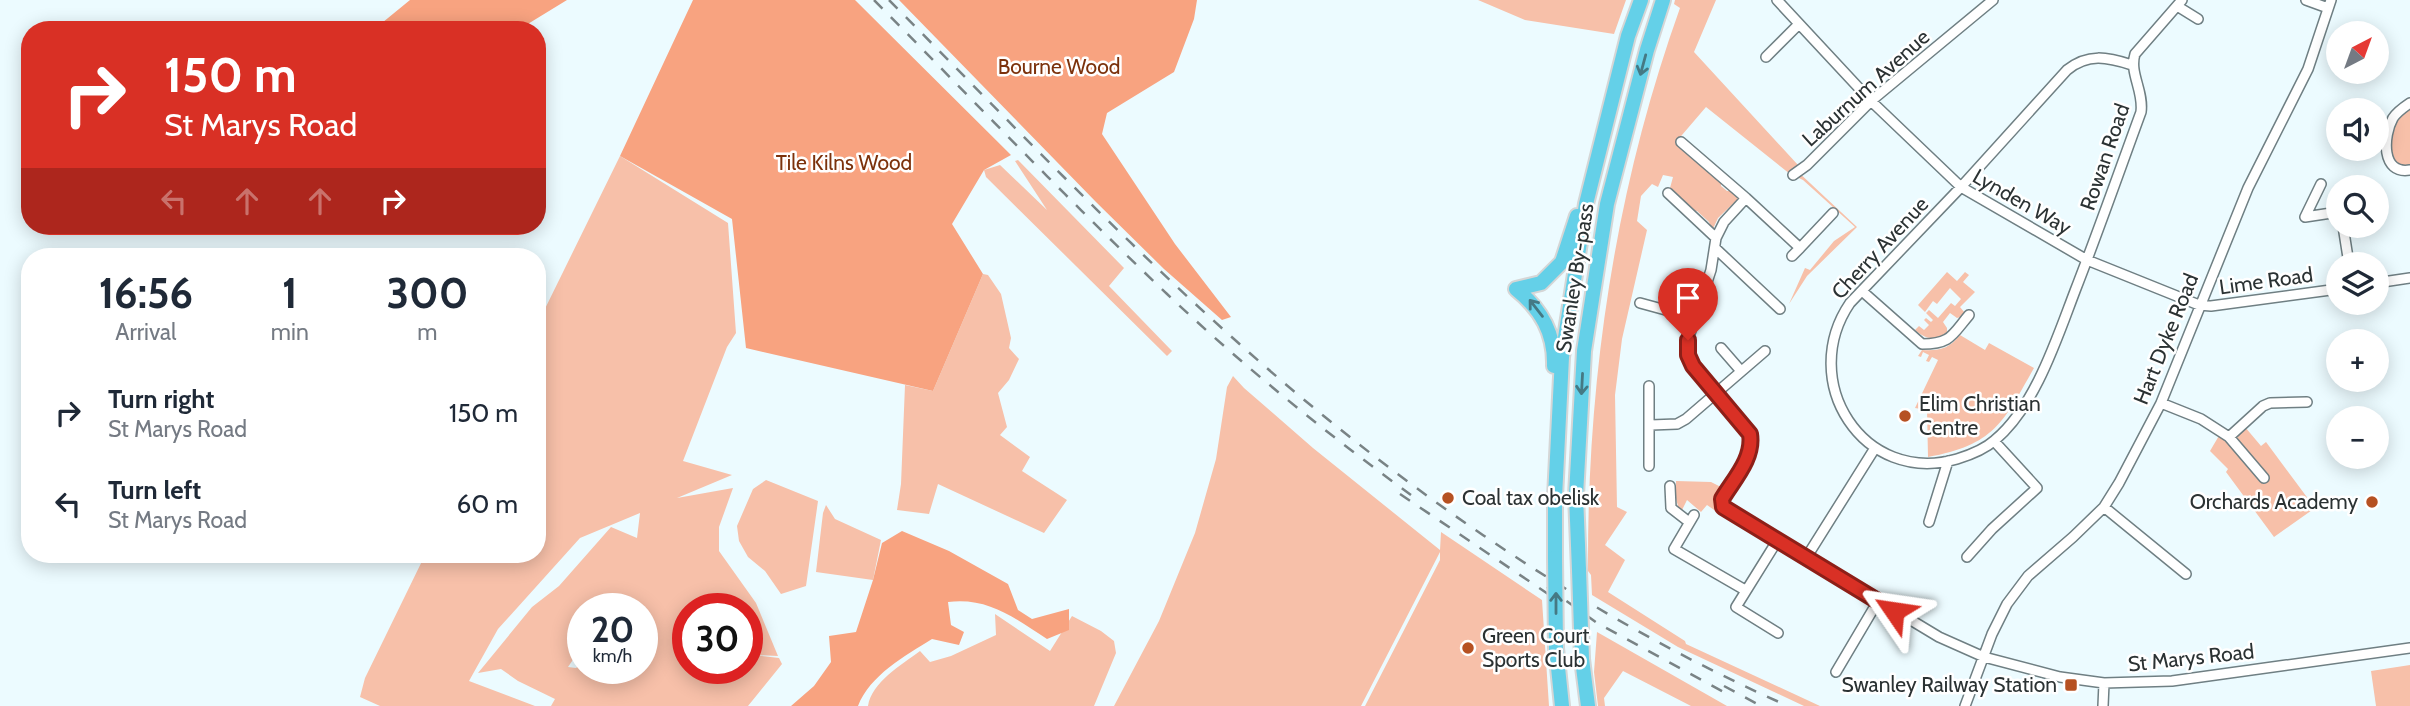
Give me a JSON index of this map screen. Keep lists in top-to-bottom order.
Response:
{
  "streets": {
    "highway": ["Swanley By-pass"],
    "street": [
      "Laburnum Avenue",
      "Rowan Road",
      "Lynden Way",
      "Cherry Avenue",
      "Lime Road",
      "Hart Dyke Road",
      "St Marys Road"
    ]
  },
  "crossings": [
    ["Laburnum Avenue", "Lynden Way"],
    ["Rowan Road", "Lynden Way"],
    ["Rowan Road", "Cherry Avenue"],
    ["Lynden Way", "Cherry Avenue"],
    ["Lynden Way", "Lime Road"],
    ["Lynden Way", "Hart Dyke Road"],
    ["Lime Road", "Hart Dyke Road"],
    ["Hart Dyke Road", "St Marys Road"]
  ],
  "parks": ["Bourne Wood", "Tile Kilns Wood"],
  "places": {
    "other": [
      "Elim Christian Centre",
      "Coal tax obelisk",
      "Orchards Academy",
      "Green Court Sports Club"
    ],
    "transit": ["Swanley Railway Station"]
  },
  "north": "top right",
  "page": {
    "map_buttons": ["+", "−"],
    "turn": ["150 m", "St Marys Road"],
    "eta": [
      "16:56",
      "Arrival",
      "1",
      "min",
      "300",
      "m"
    ],
    "list": [
      {
        "name": "Turn right",
        "note": "St Marys Road",
        "value": "150 m"
      },
      {
        "name": "Turn left",
        "note": "St Marys Road",
        "value": "60 m"
      }
    ],
    "speed": "20 km/h",
    "limit": "30"
  }
}
